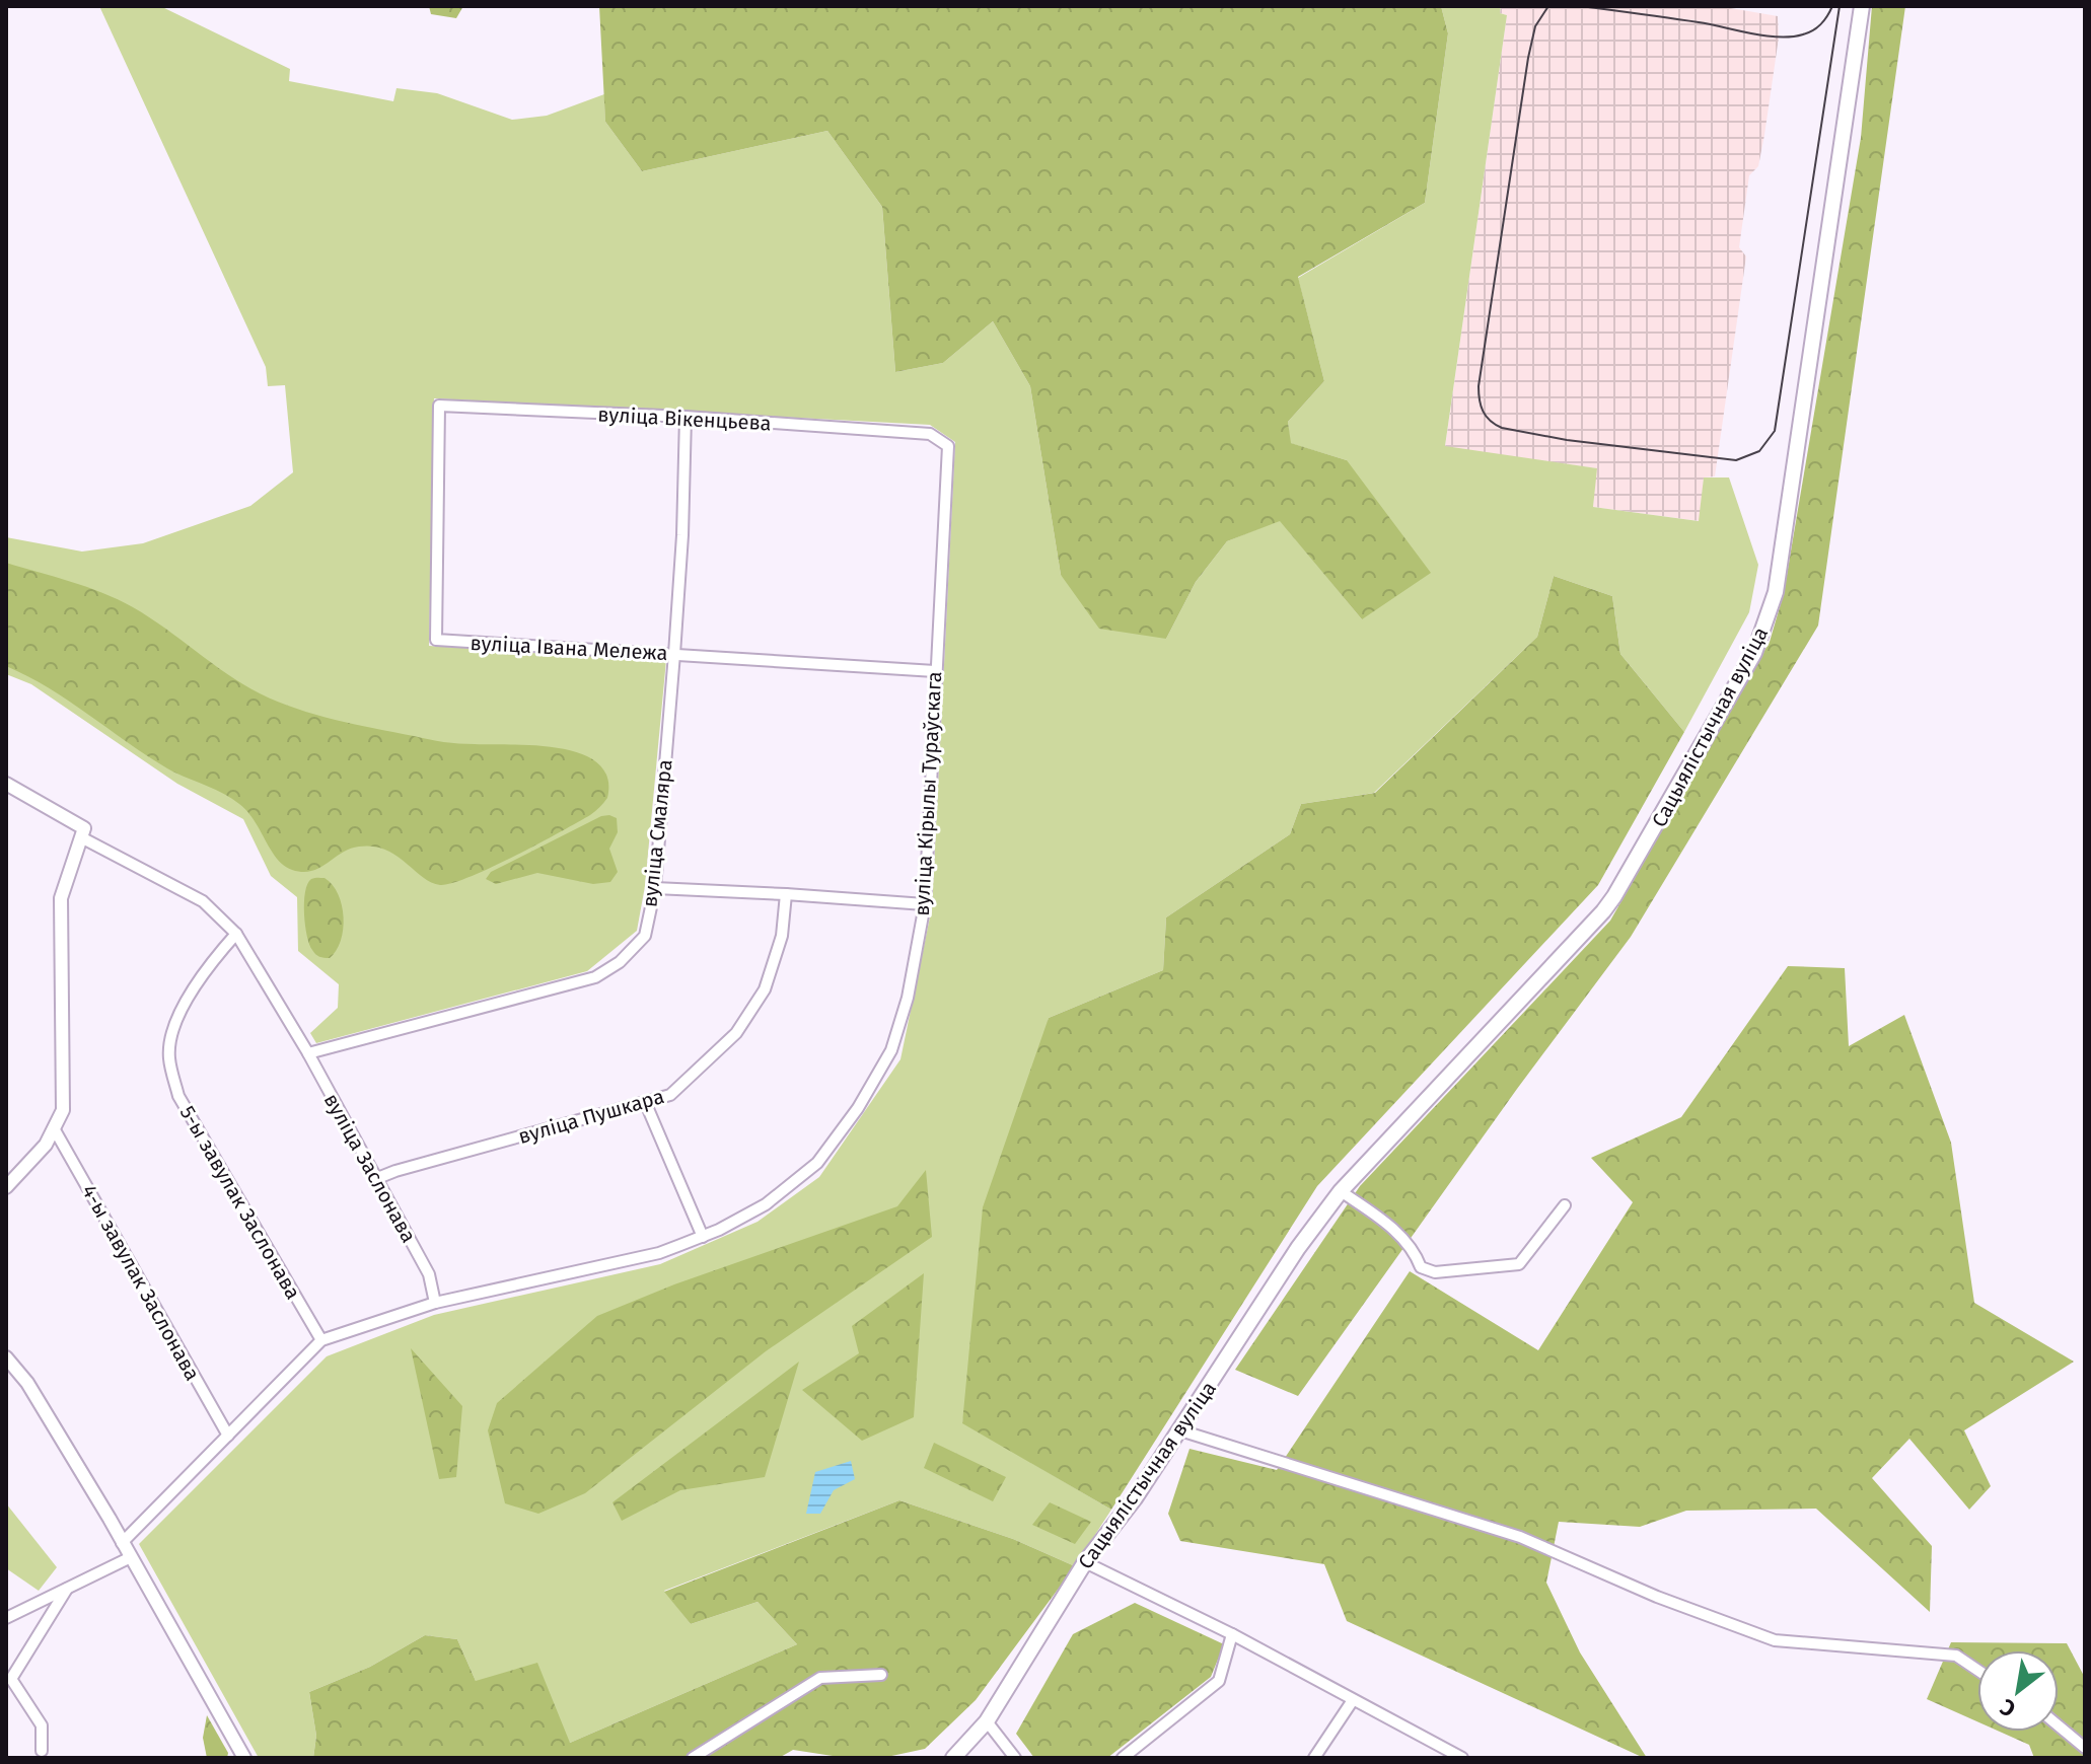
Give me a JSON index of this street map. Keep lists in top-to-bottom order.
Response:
{
  "streets": {
    "main road": ["Сацыялістычная вуліца"],
    "street": [
      "вуліца Вікенцьева",
      "вуліца Івана Мележа",
      "вуліца Кірылы Тураўскага",
      "вуліца Смаляра",
      "вуліца Пушкара",
      "вуліца Заслонава",
      "5-ы завулак Заслонава",
      "4-ы завулак Заслонава"
    ]
  },
  "crossings": [
    ["вуліца Вікенцьева", "вуліца Івана Мележа"],
    ["вуліца Вікенцьева", "вуліца Кірылы Тураўскага"],
    ["вуліца Вікенцьева", "вуліца Смаляра"],
    ["вуліца Івана Мележа", "вуліца Кірылы Тураўскага"],
    ["вуліца Івана Мележа", "вуліца Смаляра"],
    ["вуліца Кірылы Тураўскага", "вуліца Заслонава"],
    ["вуліца Смаляра", "вуліца Заслонава"],
    ["вуліца Пушкара", "вуліца Заслонава"],
    ["вуліца Заслонава", "5-ы завулак Заслонава"]
  ],
  "north": "bottom left"
}
